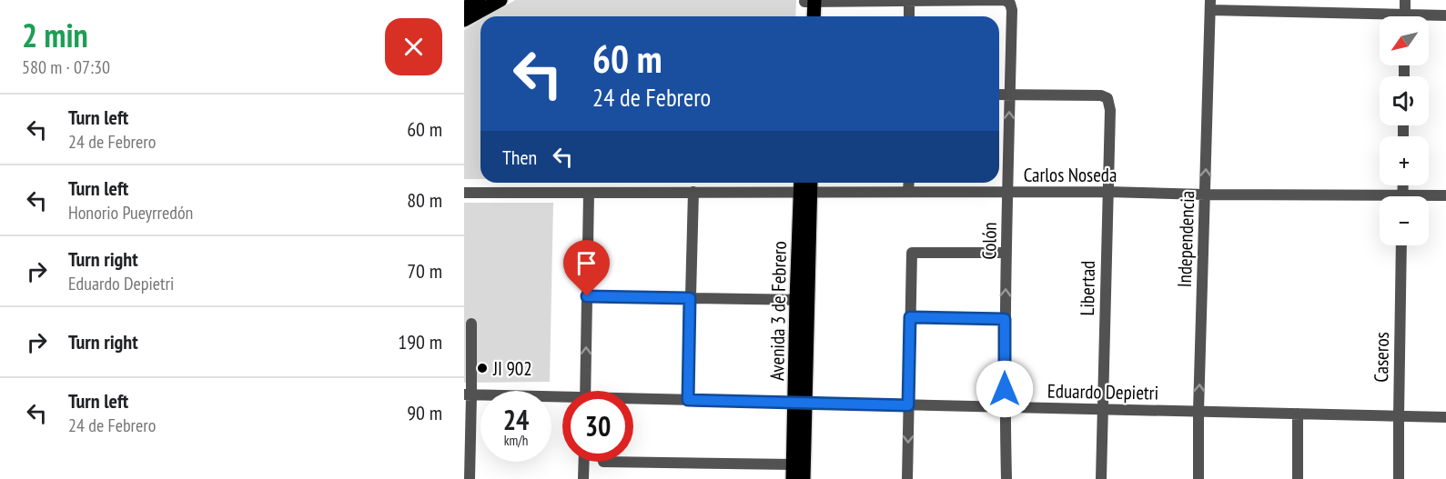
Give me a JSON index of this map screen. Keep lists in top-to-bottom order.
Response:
{
  "streets": {
    "main road": ["Avenida 3 de Febrero"],
    "street": [
      "Carlos Noseda",
      "Independencia",
      "Colón",
      "Libertad",
      "Caseros",
      "Eduardo Depietri"
    ]
  },
  "crossings": [
    ["Carlos Noseda", "Independencia"],
    ["Carlos Noseda", "Colón"],
    ["Carlos Noseda", "Libertad"],
    ["Independencia", "Eduardo Depietri"],
    ["Colón", "Libertad"],
    ["Colón", "Eduardo Depietri"],
    ["Libertad", "Eduardo Depietri"],
    ["Avenida 3 de Febrero", "Eduardo Depietri"],
    ["Caseros", "Eduardo Depietri"]
  ],
  "one_way": ["Independencia"],
  "places": ["JI 902"],
  "north": "bottom left",
  "page": {
    "heading": ["2 min", "580 m · 07:30"],
    "map_buttons": ["+", "−"],
    "turn": ["60 m", "24 de Febrero"],
    "list": [
      {
        "name": "Turn left",
        "note": "24 de Febrero",
        "value": "60 m"
      },
      {
        "name": "Turn left",
        "note": "Honorio Pueyrredón",
        "value": "80 m"
      },
      {
        "name": "Turn right",
        "note": "Eduardo Depietri",
        "value": "70 m"
      },
      {
        "name": "Turn right",
        "value": "190 m"
      },
      {
        "name": "Turn left",
        "note": "24 de Febrero",
        "value": "90 m"
      }
    ],
    "then": "Then",
    "speed": "24 km/h",
    "limit": "30"
  }
}
